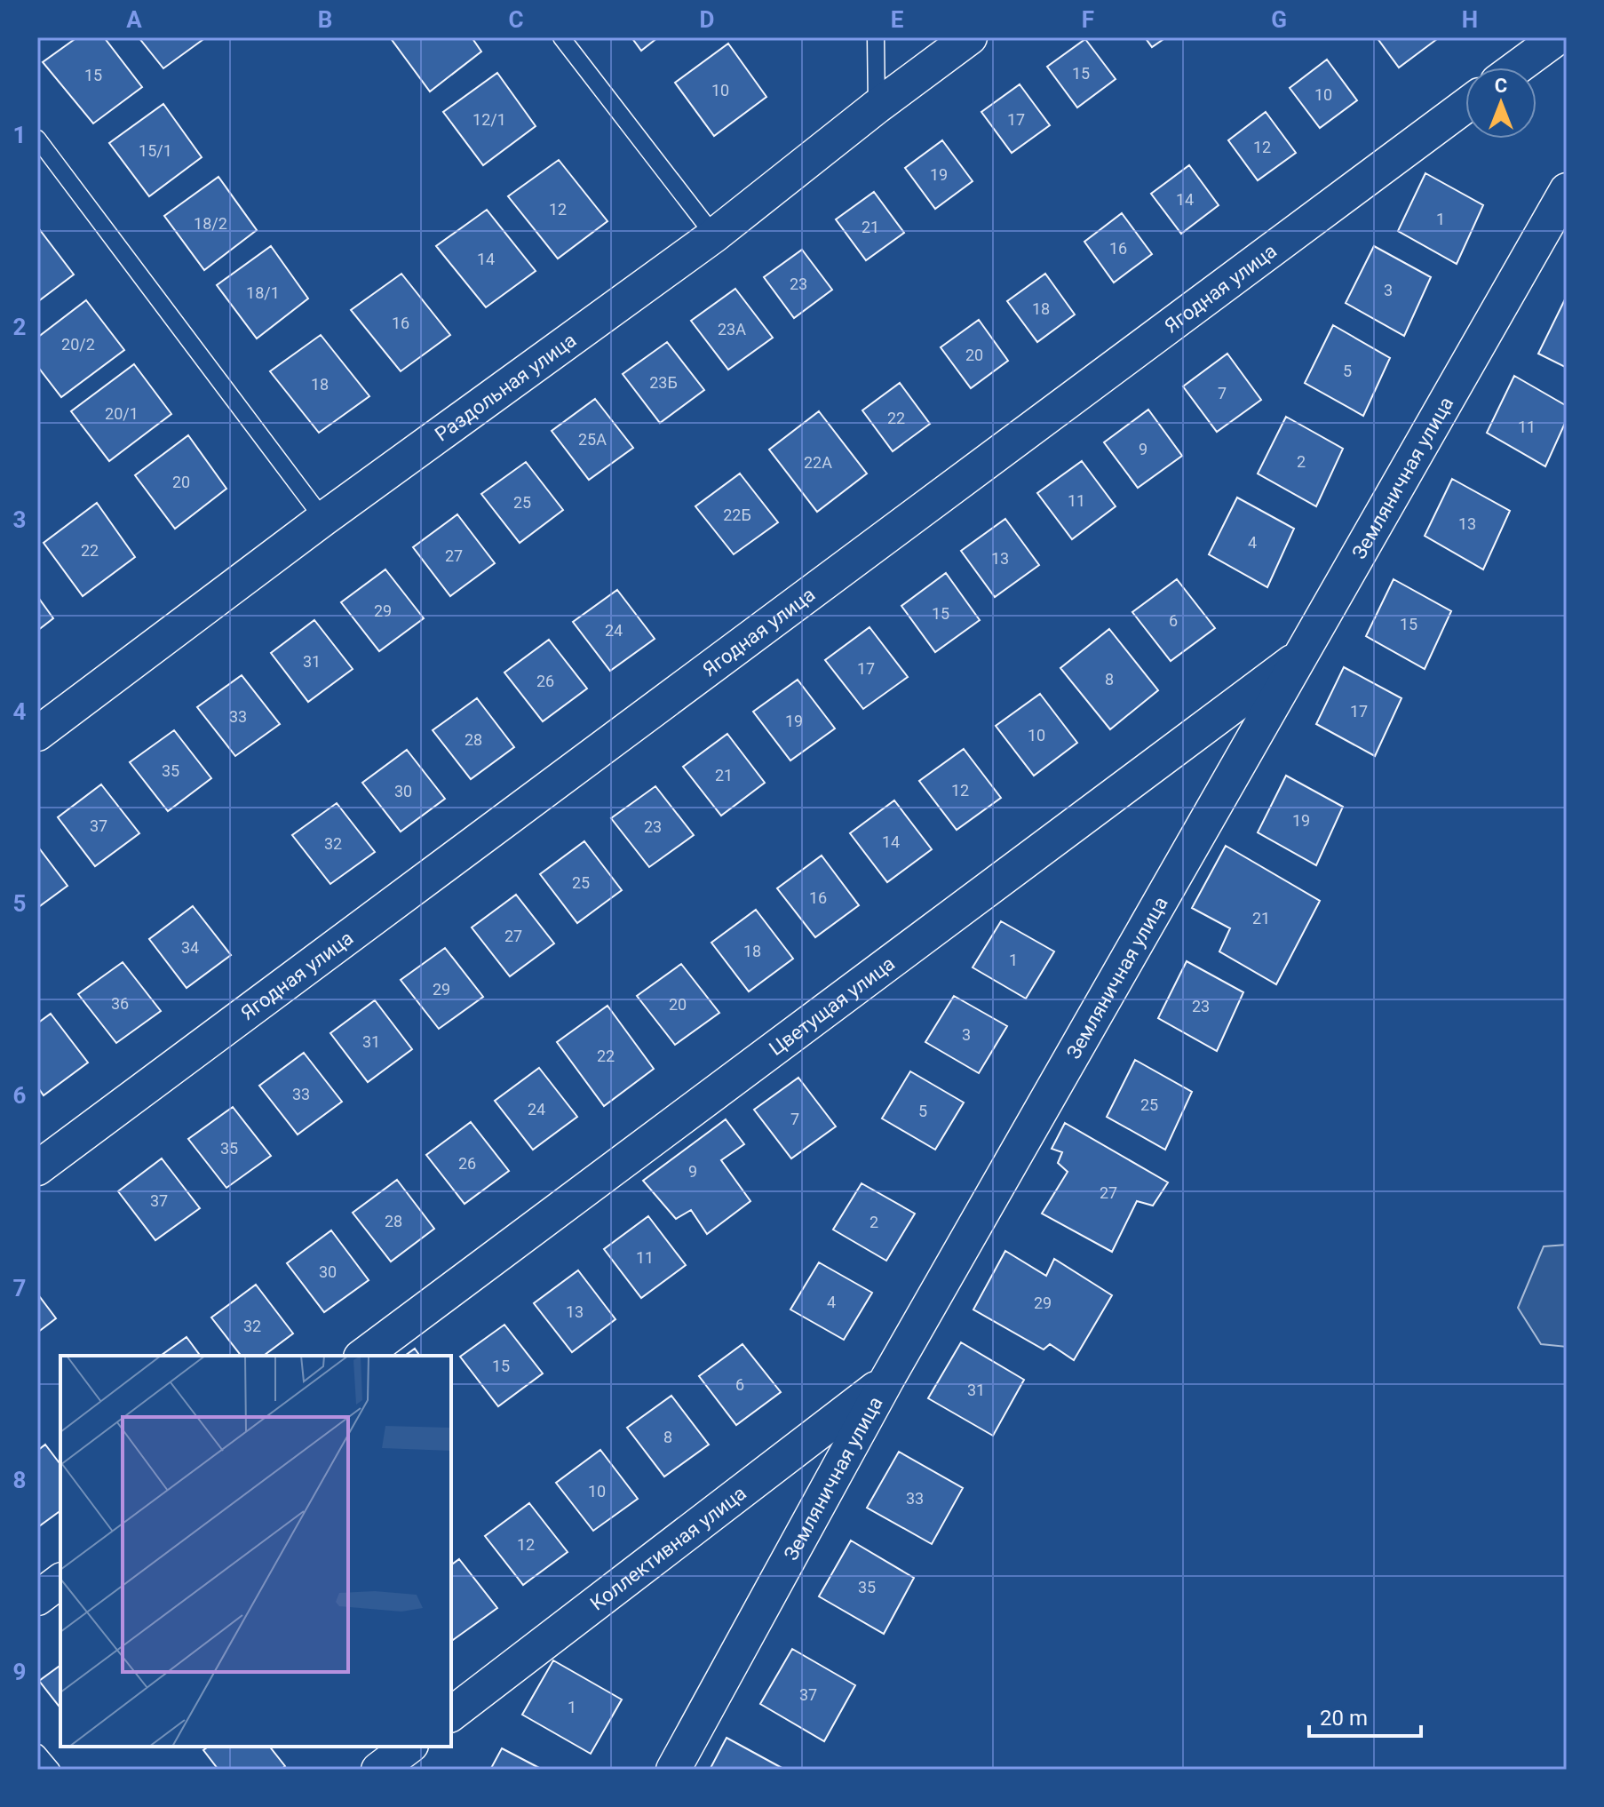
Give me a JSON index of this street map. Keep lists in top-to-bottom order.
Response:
{
  "streets": {
    "street": [
      "Ягодная улица",
      "Раздольная улица",
      "Земляничная улица",
      "Цветущая улица",
      "Коллективная улица"
    ]
  },
  "crossings": [
    ["Земляничная улица", "Цветущая улица"],
    ["Земляничная улица", "Коллективная улица"]
  ],
  "house_numbers": [
    "15",
    "15",
    "10",
    "10",
    "12/1",
    "17",
    "12",
    "15/1",
    "19",
    "14",
    "12",
    "1",
    "18/2",
    "21",
    "16",
    "14",
    "23",
    "3",
    "18/1",
    "18",
    "16",
    "23А",
    "20/2",
    "20",
    "5",
    "23Б",
    "18",
    "7",
    "20/1",
    "22",
    "11",
    "25А",
    "9",
    "2",
    "22А",
    "20",
    "11",
    "25",
    "22Б",
    "13",
    "4",
    "22",
    "27",
    "13",
    "29",
    "15",
    "6",
    "15",
    "24",
    "31",
    "17",
    "8",
    "26",
    "17",
    "33",
    "19",
    "10",
    "28",
    "35",
    "21",
    "12",
    "30",
    "19",
    "37",
    "23",
    "14",
    "32",
    "25",
    "16",
    "21",
    "27",
    "34",
    "18",
    "1",
    "29",
    "36",
    "20",
    "23",
    "3",
    "31",
    "22",
    "33",
    "25",
    "24",
    "5",
    "7",
    "35",
    "26",
    "9",
    "27",
    "37",
    "28",
    "2",
    "11",
    "30",
    "4",
    "29",
    "13",
    "32",
    "15",
    "6",
    "31",
    "8",
    "10",
    "33",
    "12",
    "35",
    "37",
    "1"
  ],
  "scale_bar": "20 m",
  "north": "top",
  "grid": {
    "columns": [
      "A",
      "B",
      "C",
      "D",
      "E",
      "F",
      "G",
      "H"
    ],
    "rows": [
      "1",
      "2",
      "3",
      "4",
      "5",
      "6",
      "7",
      "8",
      "9"
    ]
  }
}
